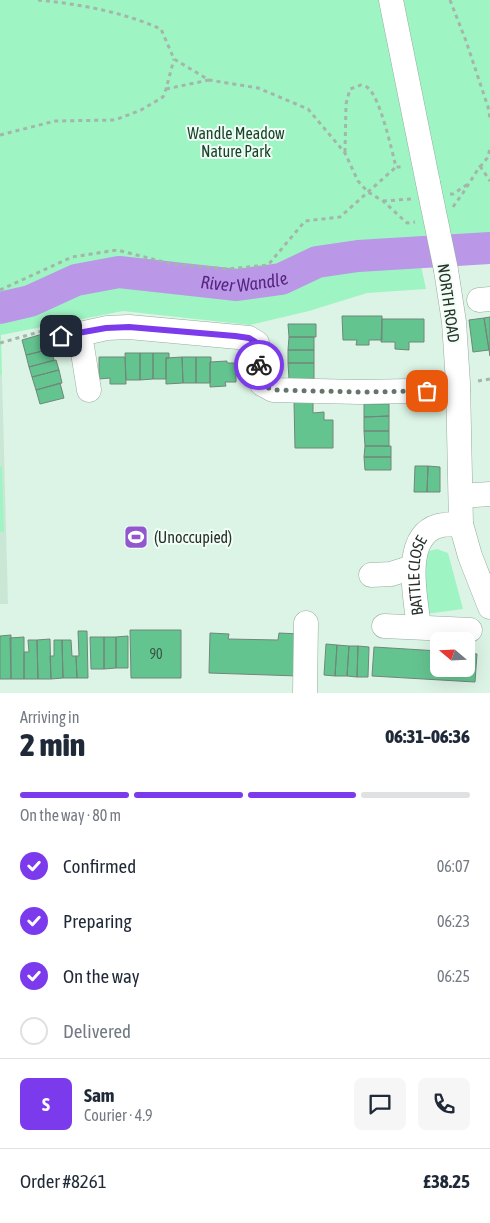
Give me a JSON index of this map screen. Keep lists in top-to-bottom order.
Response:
{
  "streets": {
    "street": ["NORTH ROAD", "BATTLE CLOSE"]
  },
  "crossings": [
    ["NORTH ROAD", "BATTLE CLOSE"]
  ],
  "water": ["River Wandle"],
  "parks": ["Wandle Meadow Nature Park"],
  "places": {
    "sports": ["(Unoccupied)"]
  },
  "house_numbers": ["90"],
  "north": "left",
  "page": {
    "heading": ["2 min", "Arriving in", "06:31–06:36"],
    "panel": [
      "Sam",
      "Courier · 4.9",
      "Order #8261",
      "£38.25"
    ],
    "bar": "On the way · 80 m",
    "list": [
      ["Confirmed", "06:07"],
      ["Preparing", "06:23"],
      ["On the way", "06:25"],
      "Delivered"
    ],
    "round": "S"
  }
}
